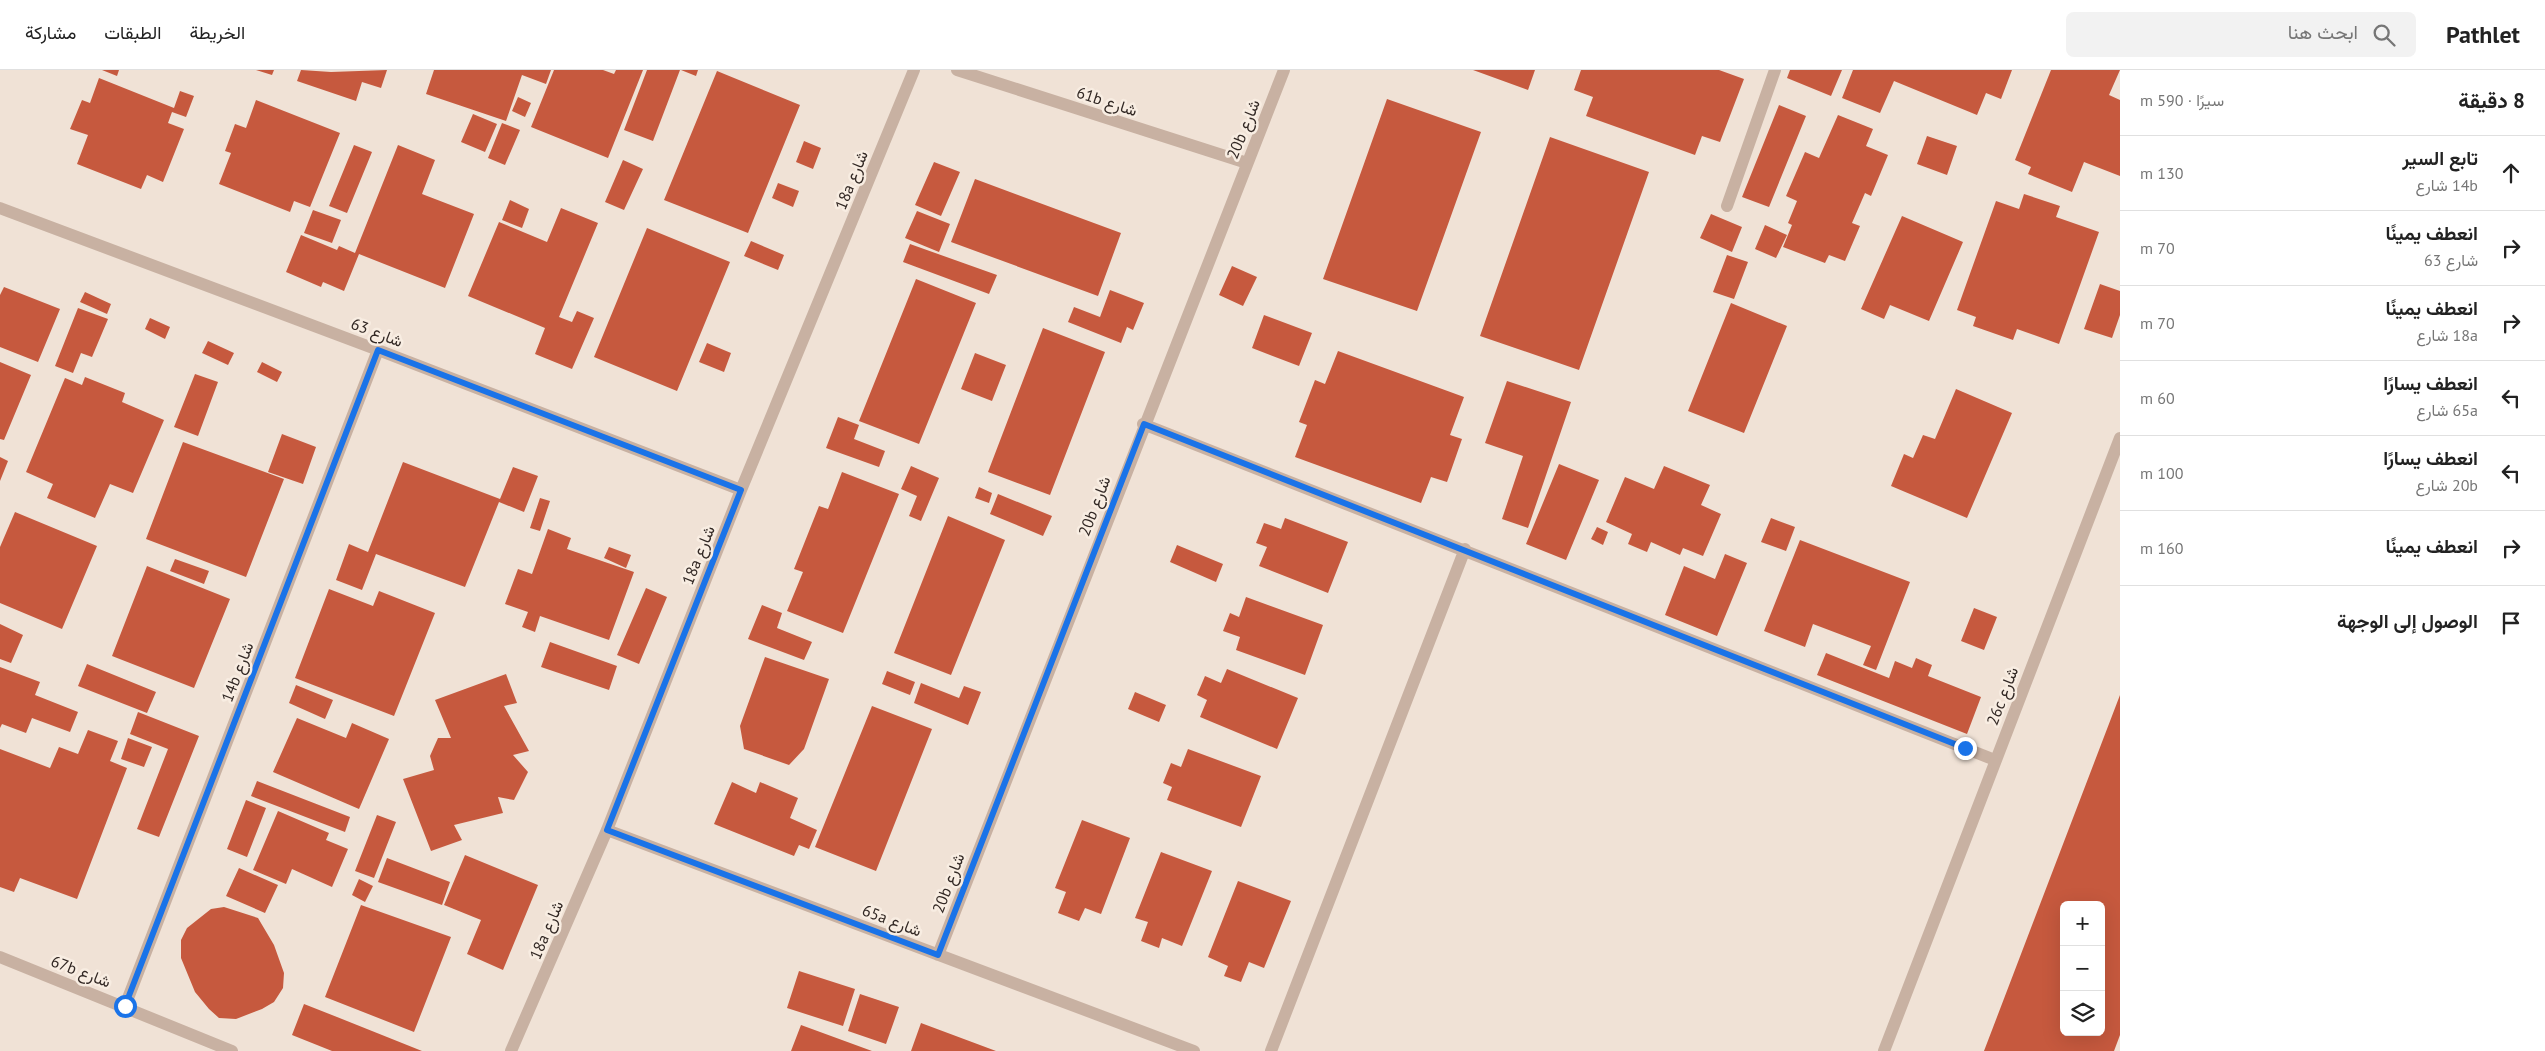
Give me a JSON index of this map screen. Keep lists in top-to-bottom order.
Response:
{
  "streets": {
    "street": [
      "61b شارع",
      "20b شارع",
      "18a شارع",
      "شارع 63",
      "14b شارع",
      "26c شارع",
      "65a شارع",
      "67b شارع"
    ]
  },
  "crossings": [
    ["61b شارع", "20b شارع"],
    ["20b شارع", "65a شارع"],
    ["18a شارع", "شارع 63"],
    ["18a شارع", "65a شارع"],
    ["شارع 63", "14b شارع"],
    ["14b شارع", "67b شارع"]
  ],
  "page": {
    "header": "Pathlet",
    "search": "ابحث هنا",
    "nav": ["الخريطة", "الطبقات", "مشاركة"],
    "heading": ["8 دقيقة", "سيرًا · 590 m"],
    "list": [
      ["تابع السير", "14b شارع", "130 m"],
      ["انعطف يمينًا", "شارع 63", "70 m"],
      ["انعطف يمينًا", "18a شارع", "70 m"],
      ["انعطف يسارًا", "65a شارع", "60 m"],
      ["انعطف يسارًا", "20b شارع", "100 m"],
      ["انعطف يمينًا", "160 m"],
      "الوصول إلى الوجهة"
    ],
    "map_buttons": ["+", "−"]
  }
}
